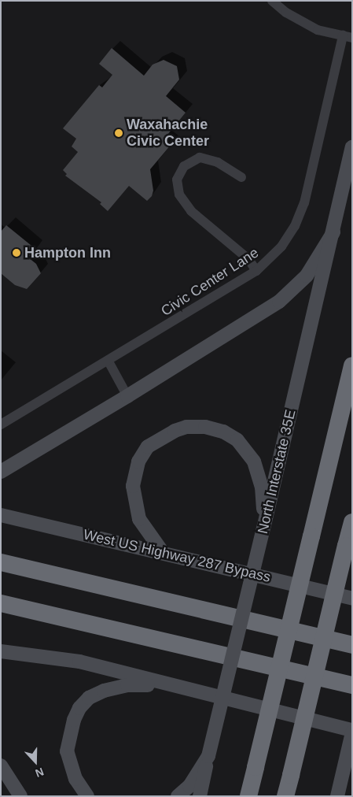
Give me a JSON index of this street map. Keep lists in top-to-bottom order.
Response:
{
  "streets": {
    "main road": ["North Interstate 35E", "West US Highway 287 Bypass"],
    "street": ["Civic Center Lane"]
  },
  "places": ["Waxahachie Civic Center", "Hampton Inn"],
  "north": "bottom"
}
